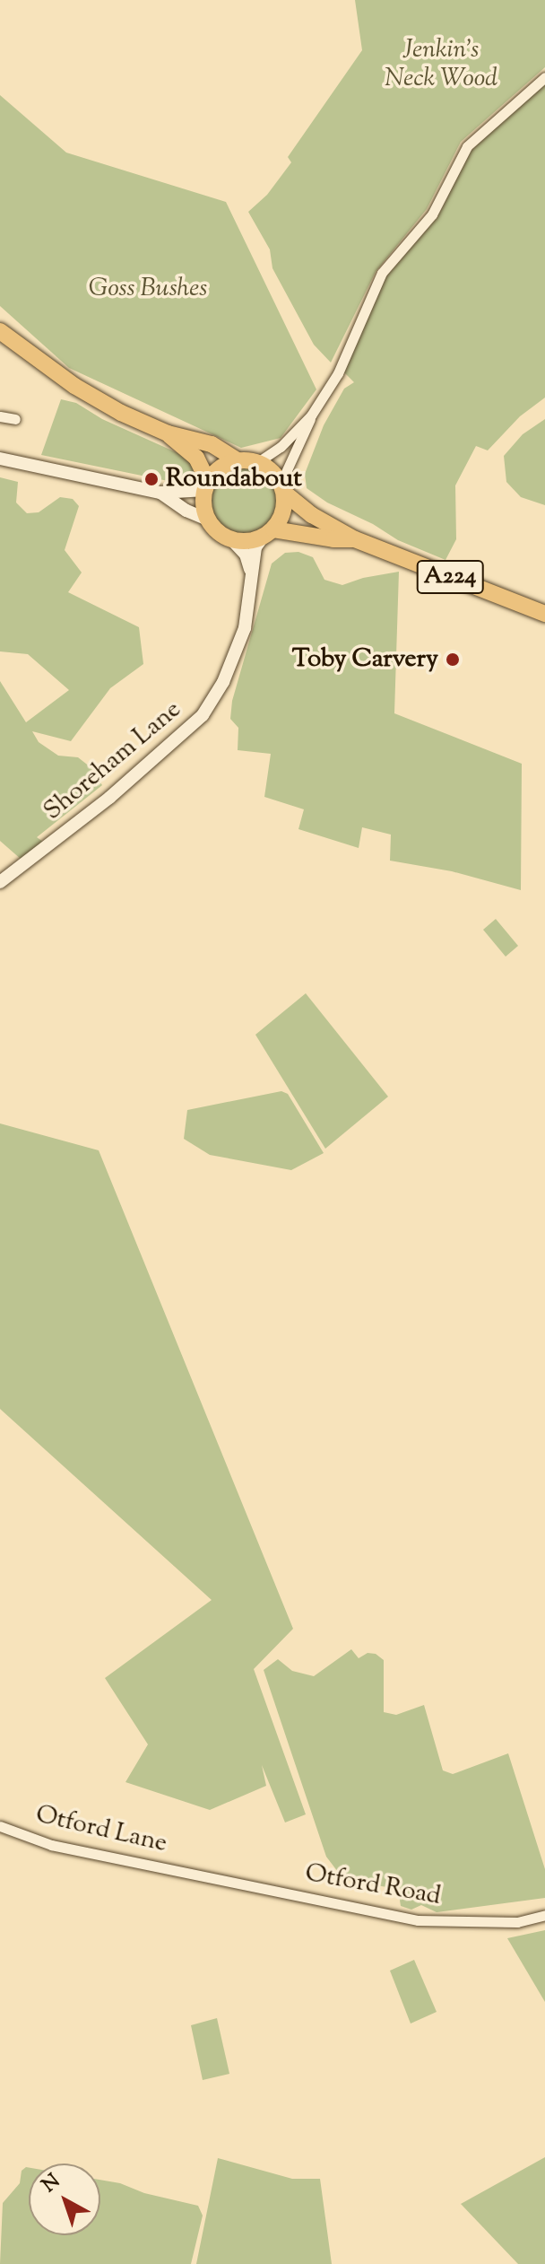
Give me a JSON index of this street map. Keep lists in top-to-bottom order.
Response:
{
  "streets": {
    "main road": ["A224"],
    "street": ["Shoreham Lane", "Otford Lane", "Otford Road"]
  },
  "crossings": [
    ["A224", "Shoreham Lane"],
    ["Otford Lane", "Otford Road"]
  ],
  "parks": ["Jenkin's Neck Wood", "Goss Bushes"],
  "places": ["Roundabout", "Toby Carvery"],
  "north": "top left"
}
